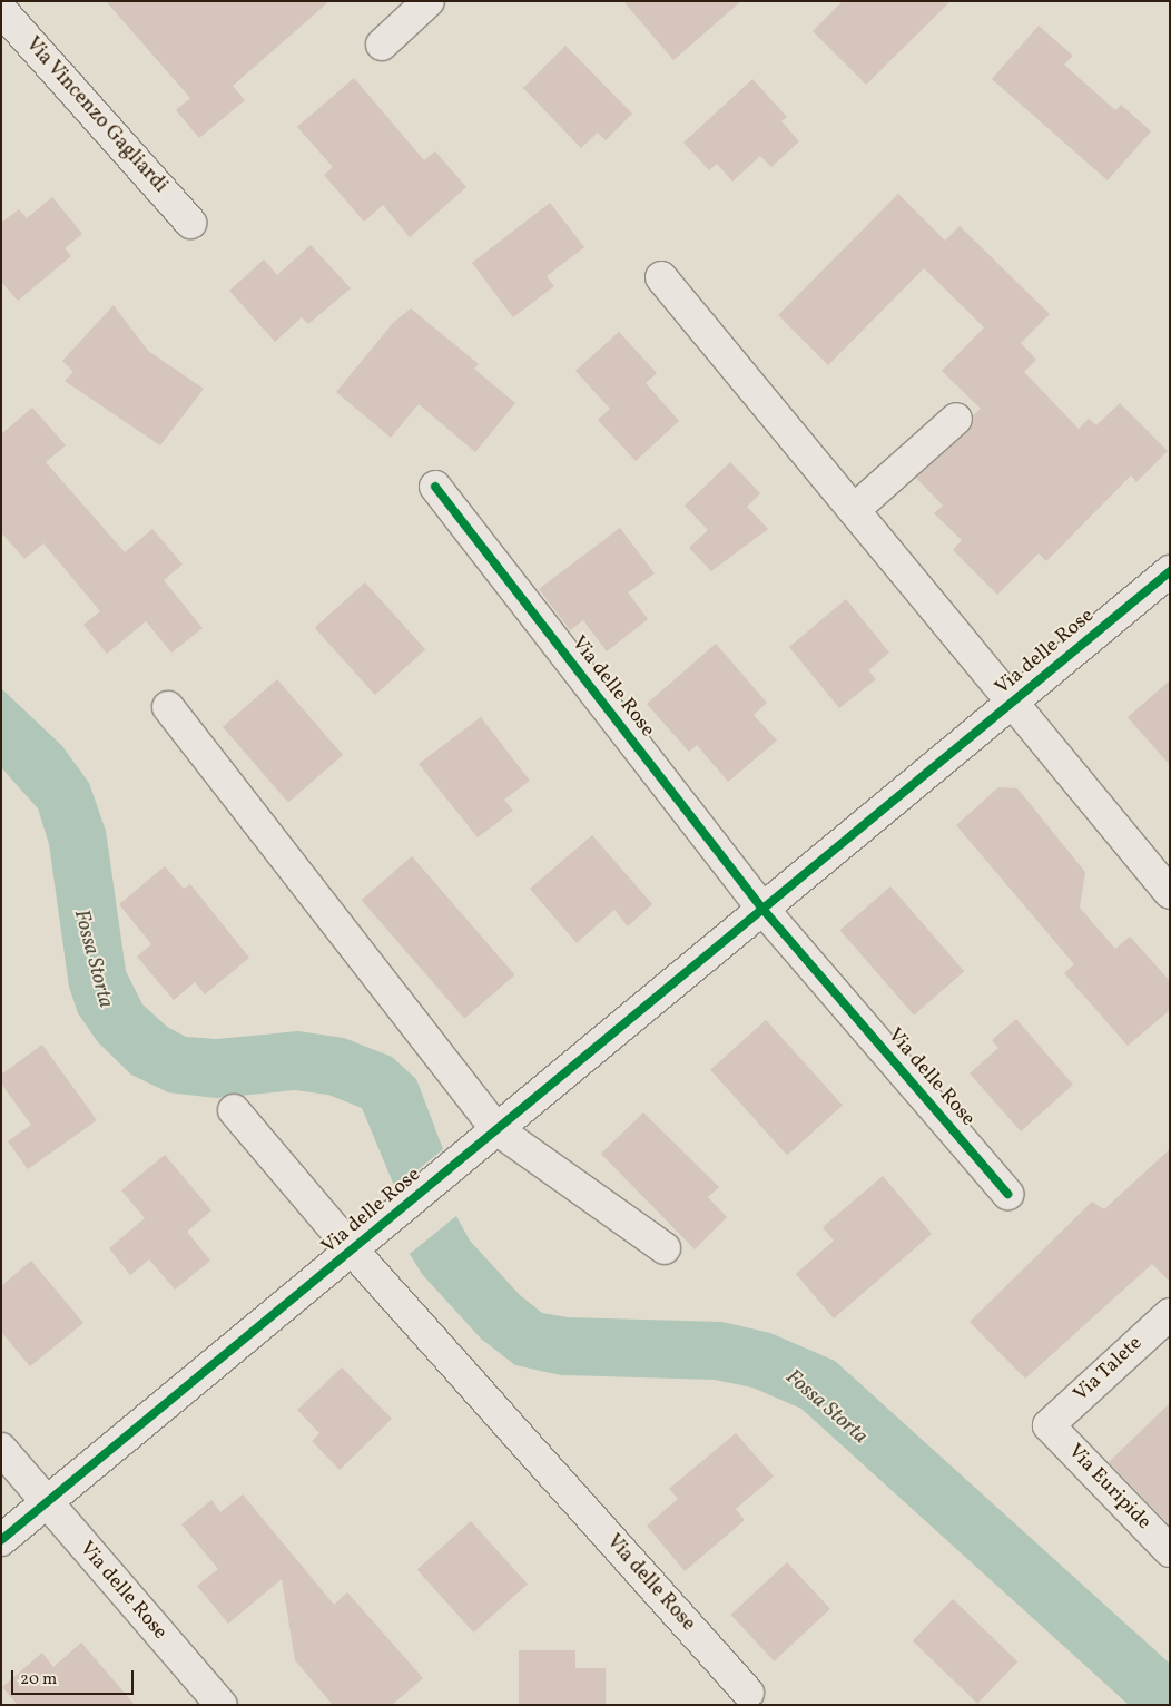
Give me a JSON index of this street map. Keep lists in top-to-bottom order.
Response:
{
  "streets": {
    "street": [
      "Via Vincenzo Gagliardi",
      "Via delle Rose",
      "Via Talete",
      "Via Euripide"
    ]
  },
  "crossings": [
    ["Via Talete", "Via Euripide"]
  ],
  "water": ["Fossa Storta"],
  "scale_bar": "20 m"
}
